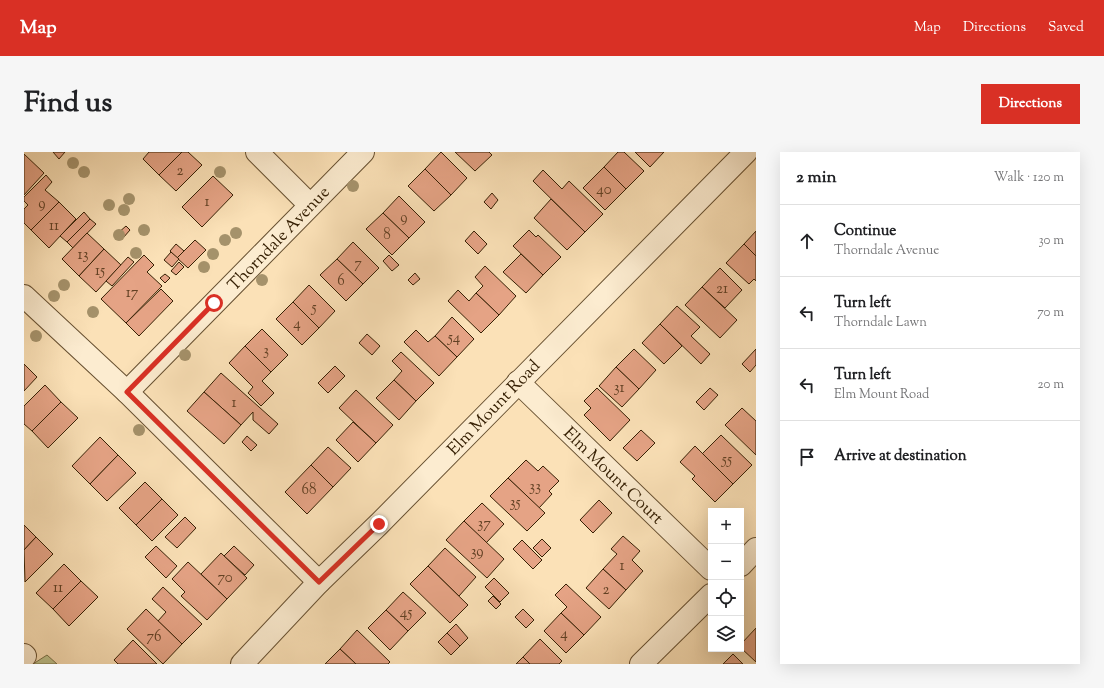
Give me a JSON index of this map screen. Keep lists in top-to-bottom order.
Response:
{
  "streets": {
    "street": ["Thorndale Avenue", "Elm Mount Road", "Elm Mount Court"]
  },
  "crossings": [
    ["Elm Mount Road", "Elm Mount Court"]
  ],
  "house_numbers": [
    "2",
    "40",
    "1",
    "9",
    "9",
    "11",
    "8",
    "13",
    "7",
    "15",
    "6",
    "21",
    "17",
    "5",
    "4",
    "54",
    "3",
    "31",
    "1",
    "55",
    "33",
    "68",
    "35",
    "37",
    "39",
    "1",
    "70",
    "11",
    "2",
    "45",
    "4",
    "76"
  ],
  "page": {
    "header": "Map",
    "nav": ["Map", "Directions", "Saved"],
    "title": "Find us",
    "buttons": "Directions",
    "heading": ["2 min", "Walk · 120 m"],
    "list": [
      ["Continue", "Thorndale Avenue", "30 m"],
      ["Turn left", "Thorndale Lawn", "70 m"],
      ["Turn left", "Elm Mount Road", "20 m"],
      "Arrive at destination"
    ],
    "map_buttons": ["+", "−"]
  }
}
